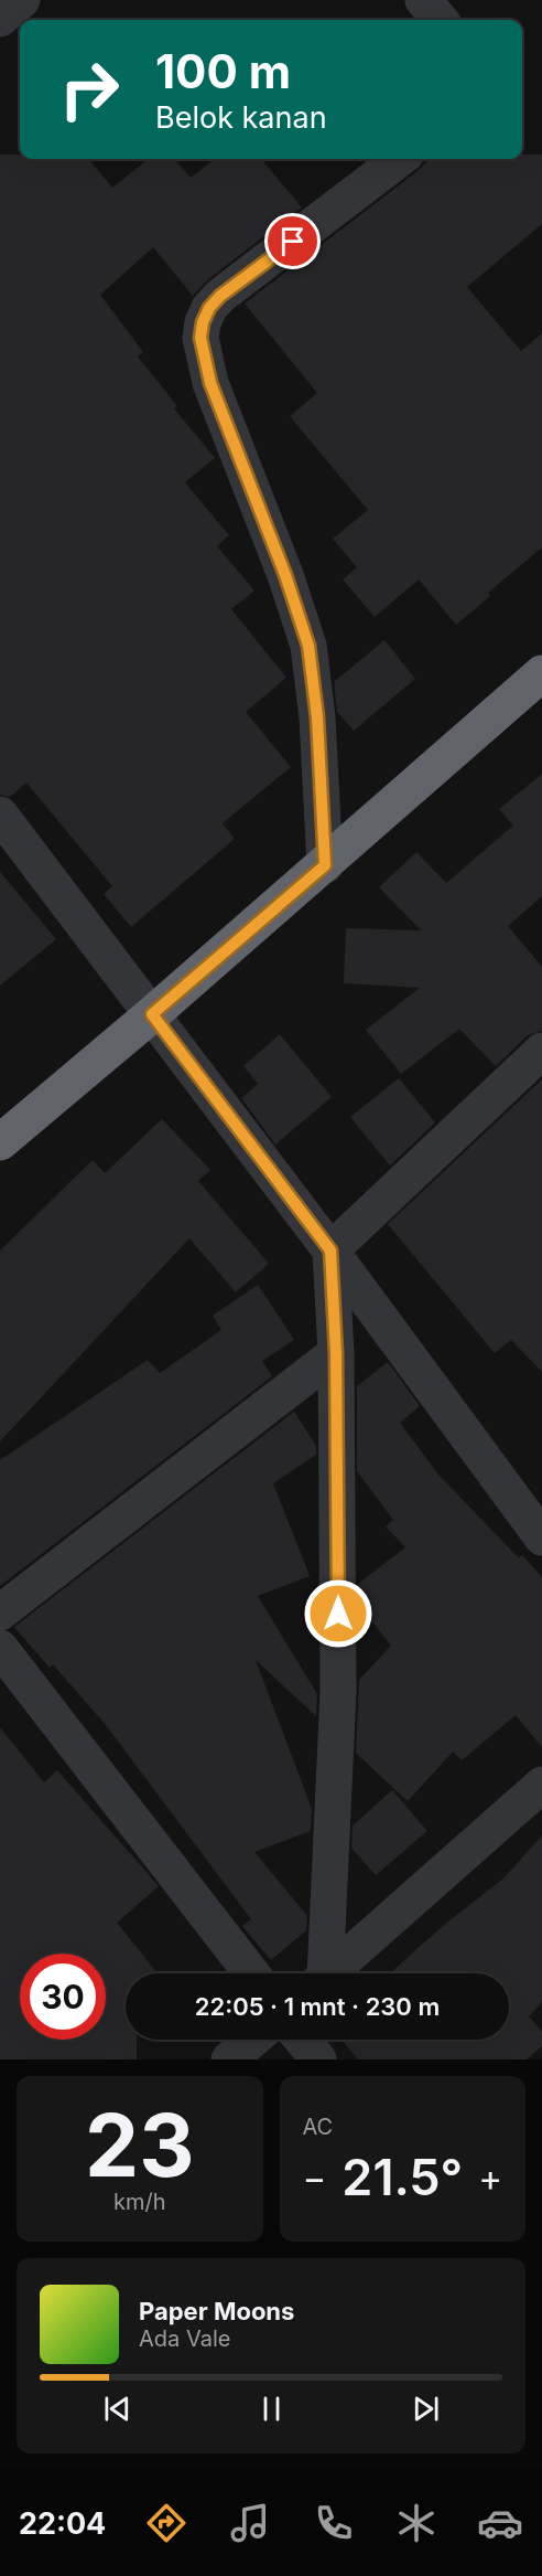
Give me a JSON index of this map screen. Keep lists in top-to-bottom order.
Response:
{
  "page": {
    "turn": ["100 m", "Belok kanan"],
    "limit": "30",
    "trip": "22:05 · 1 mnt · 230 m",
    "tile": [
      ["23", "km/h"],
      "AC"
    ],
    "heat": ["−", "21.5°", "+"],
    "song": ["Paper Moons", "Ada Vale"],
    "tabs": "22:04"
  }
}
